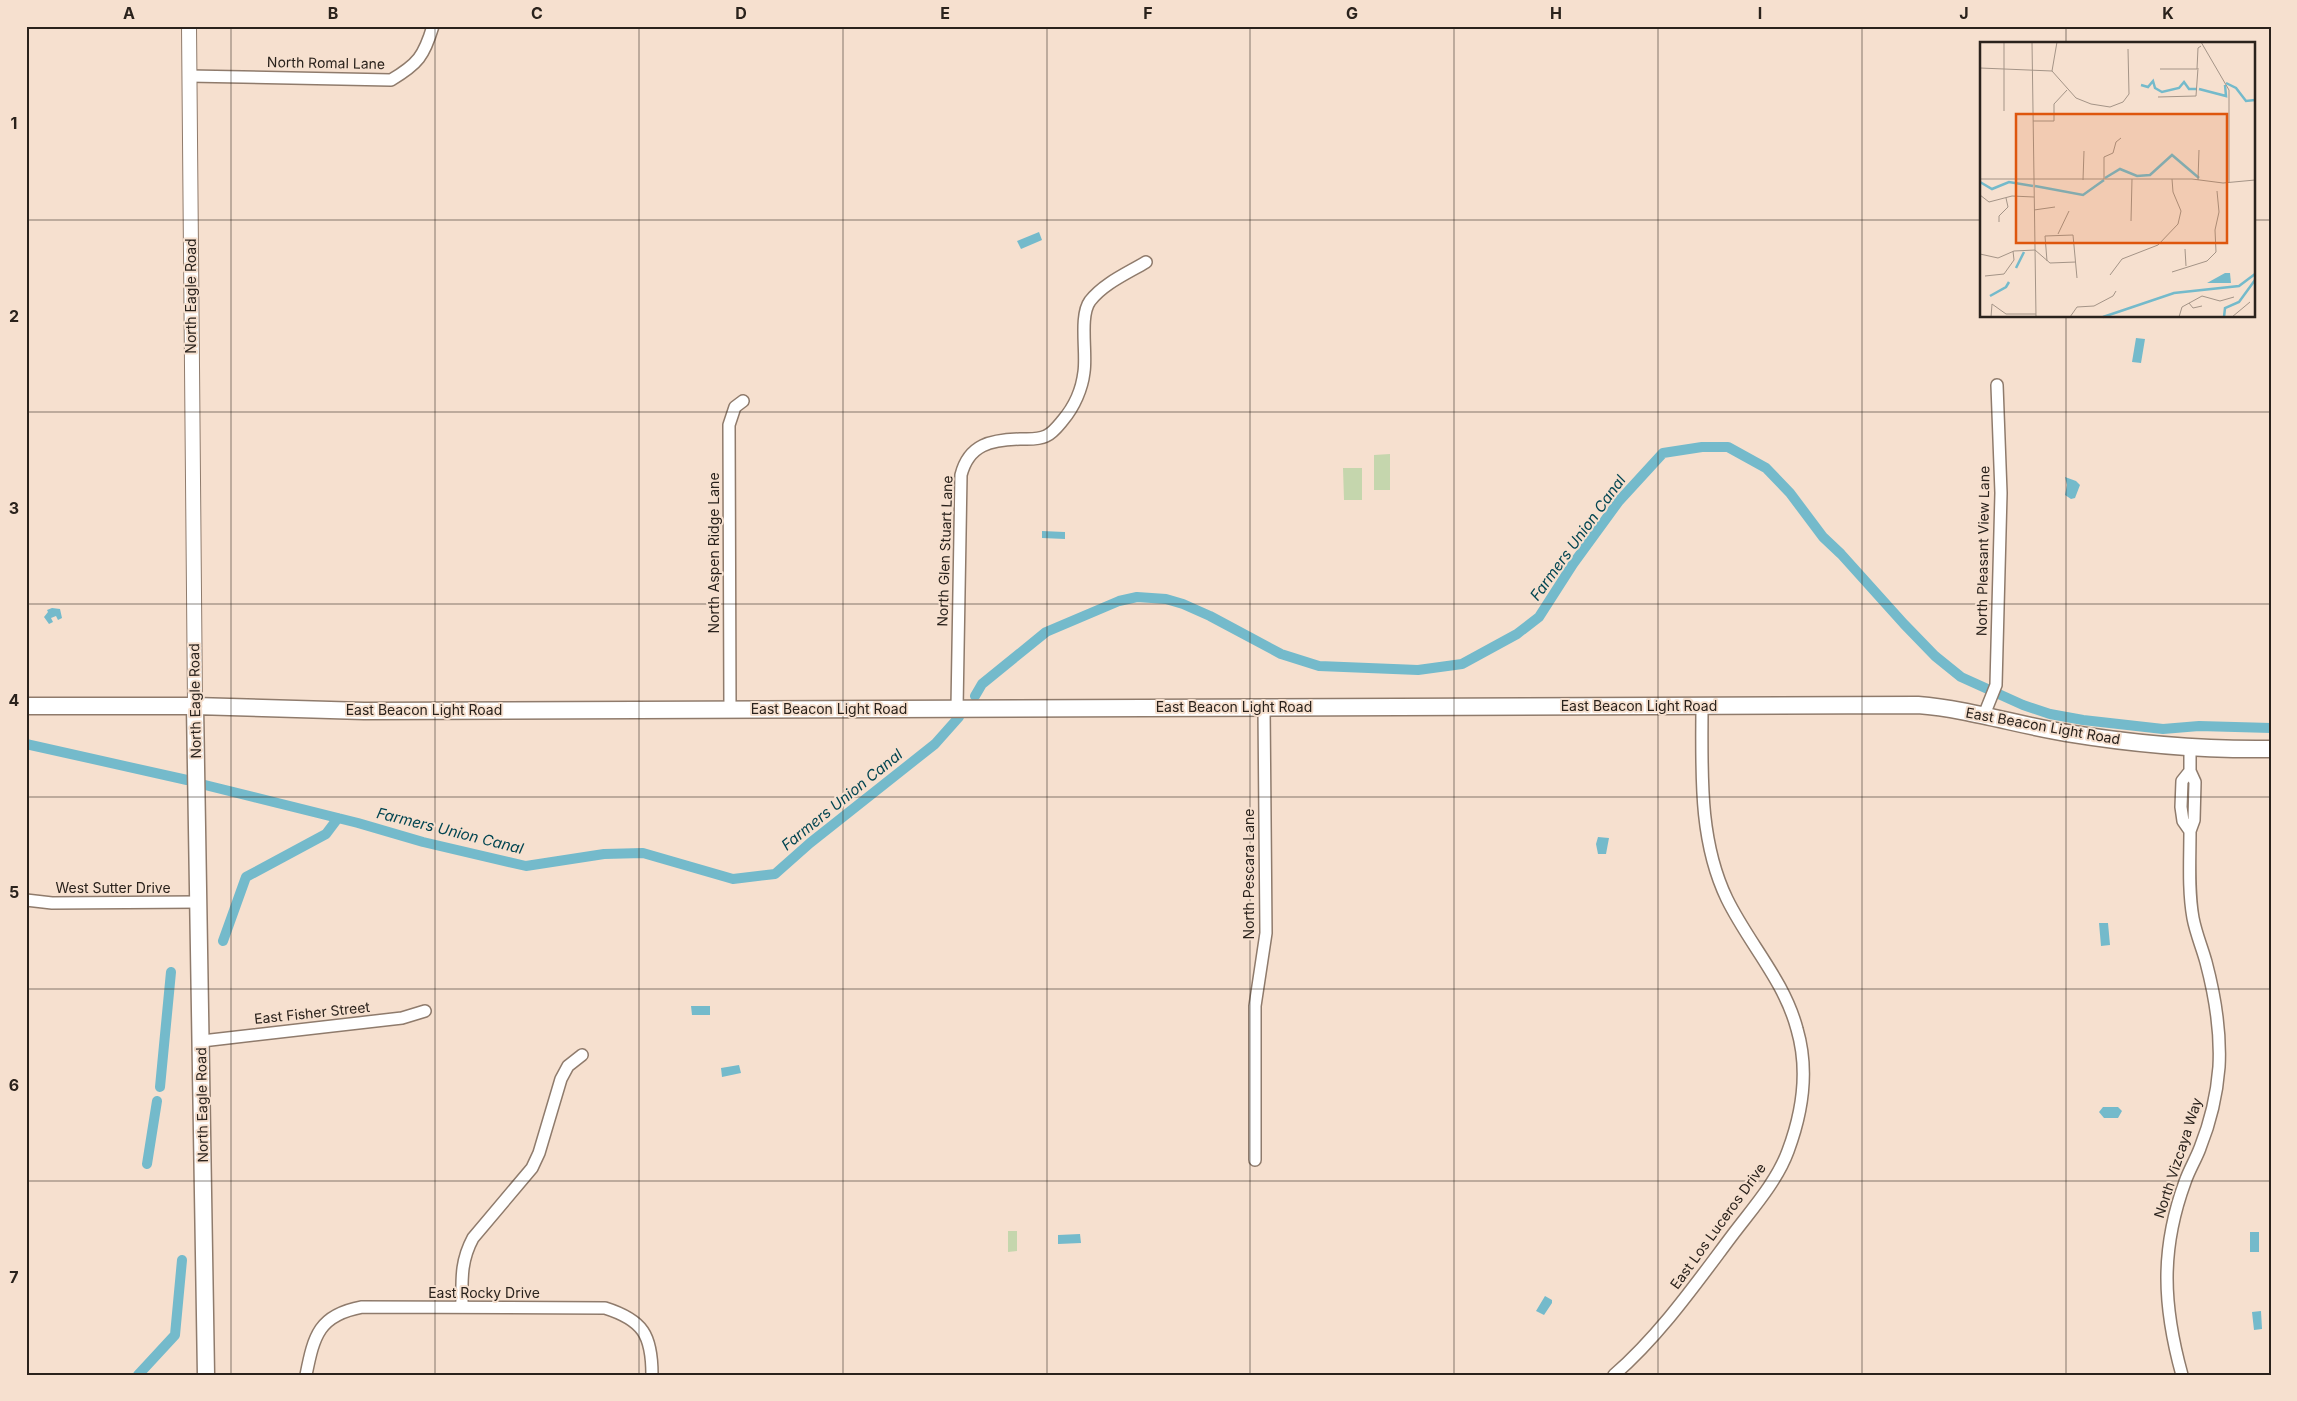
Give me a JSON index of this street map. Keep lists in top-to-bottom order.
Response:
{
  "streets": {
    "main road": ["North Eagle Road", "East Beacon Light Road"],
    "street": [
      "North Romal Lane",
      "North Glen Stuart Lane",
      "North Pleasant View Lane",
      "North Aspen Ridge Lane",
      "North Pescara Lane",
      "West Sutter Drive",
      "East Fisher Street",
      "North Vizcaya Way",
      "East Los Luceros Drive",
      "East Rocky Drive"
    ]
  },
  "crossings": [
    ["North Romal Lane", "North Eagle Road"],
    ["North Eagle Road", "East Beacon Light Road"],
    ["North Eagle Road", "West Sutter Drive"],
    ["North Eagle Road", "East Fisher Street"],
    ["North Glen Stuart Lane", "East Beacon Light Road"],
    ["North Pleasant View Lane", "East Beacon Light Road"],
    ["North Aspen Ridge Lane", "East Beacon Light Road"],
    ["East Beacon Light Road", "North Pescara Lane"],
    ["East Beacon Light Road", "North Vizcaya Way"],
    ["East Beacon Light Road", "East Los Luceros Drive"]
  ],
  "water": ["Farmers Union Canal"],
  "grid": {
    "columns": [
      "A",
      "B",
      "C",
      "D",
      "E",
      "F",
      "G",
      "H",
      "I",
      "J",
      "K"
    ],
    "rows": [
      "1",
      "2",
      "3",
      "4",
      "5",
      "6",
      "7"
    ]
  }
}
